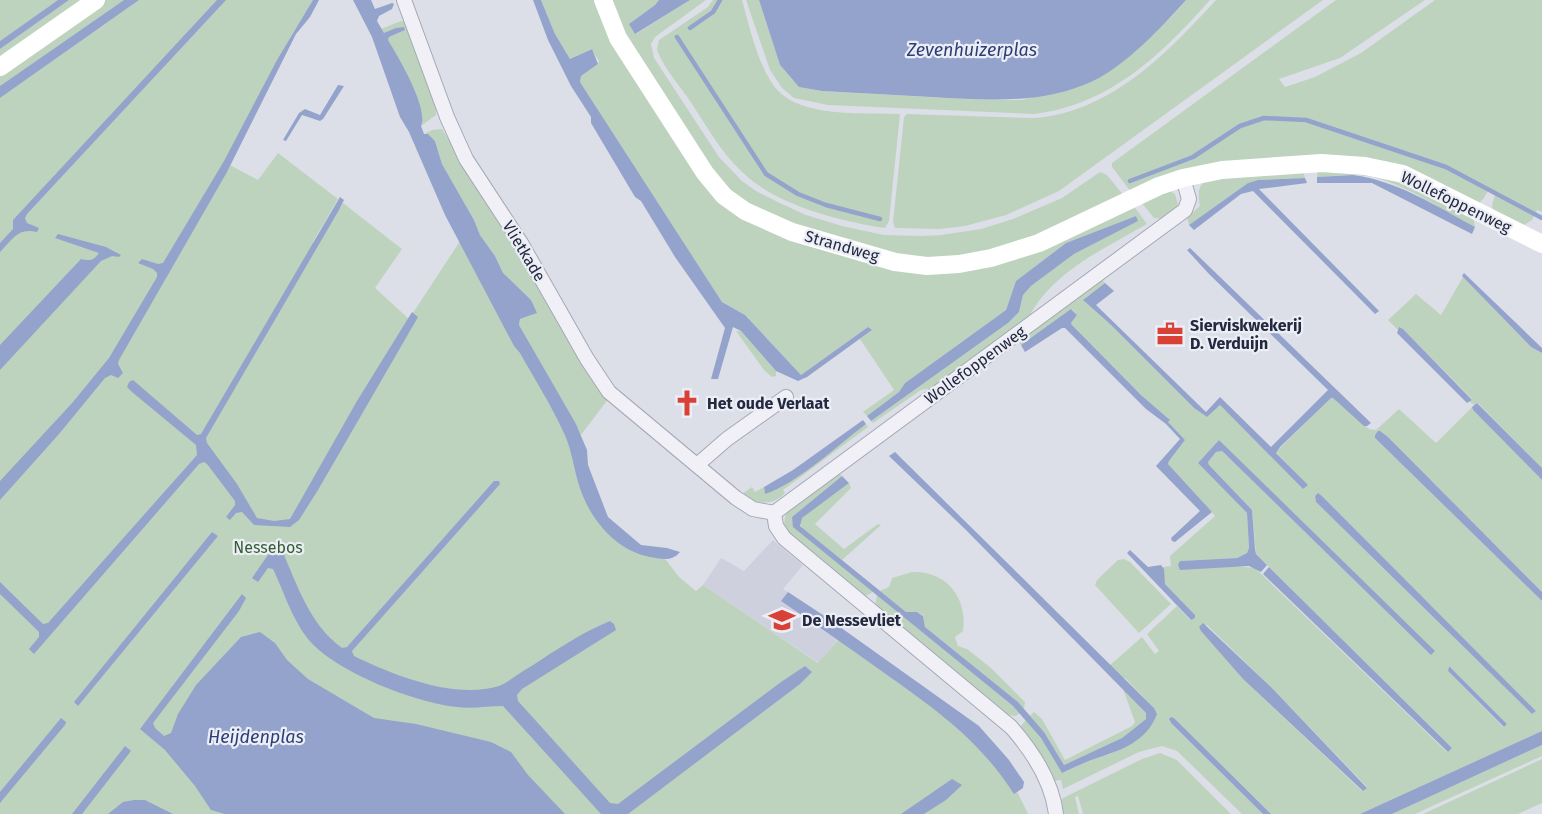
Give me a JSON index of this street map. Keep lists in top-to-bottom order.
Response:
{
  "streets": {
    "street": ["Wollefoppenweg", "Strandweg", "Vlietkade"]
  },
  "crossings": [
    ["Wollefoppenweg", "Strandweg"],
    ["Wollefoppenweg", "Vlietkade"]
  ],
  "water": ["Zevenhuizerplas", "Heijdenplas"],
  "parks": ["Nessebos"],
  "places": {
    "office": ["Sierviskwekerij D. Verduijn"],
    "church": ["Het oude Verlaat"],
    "school or university": ["De Nessevliet"]
  }
}
